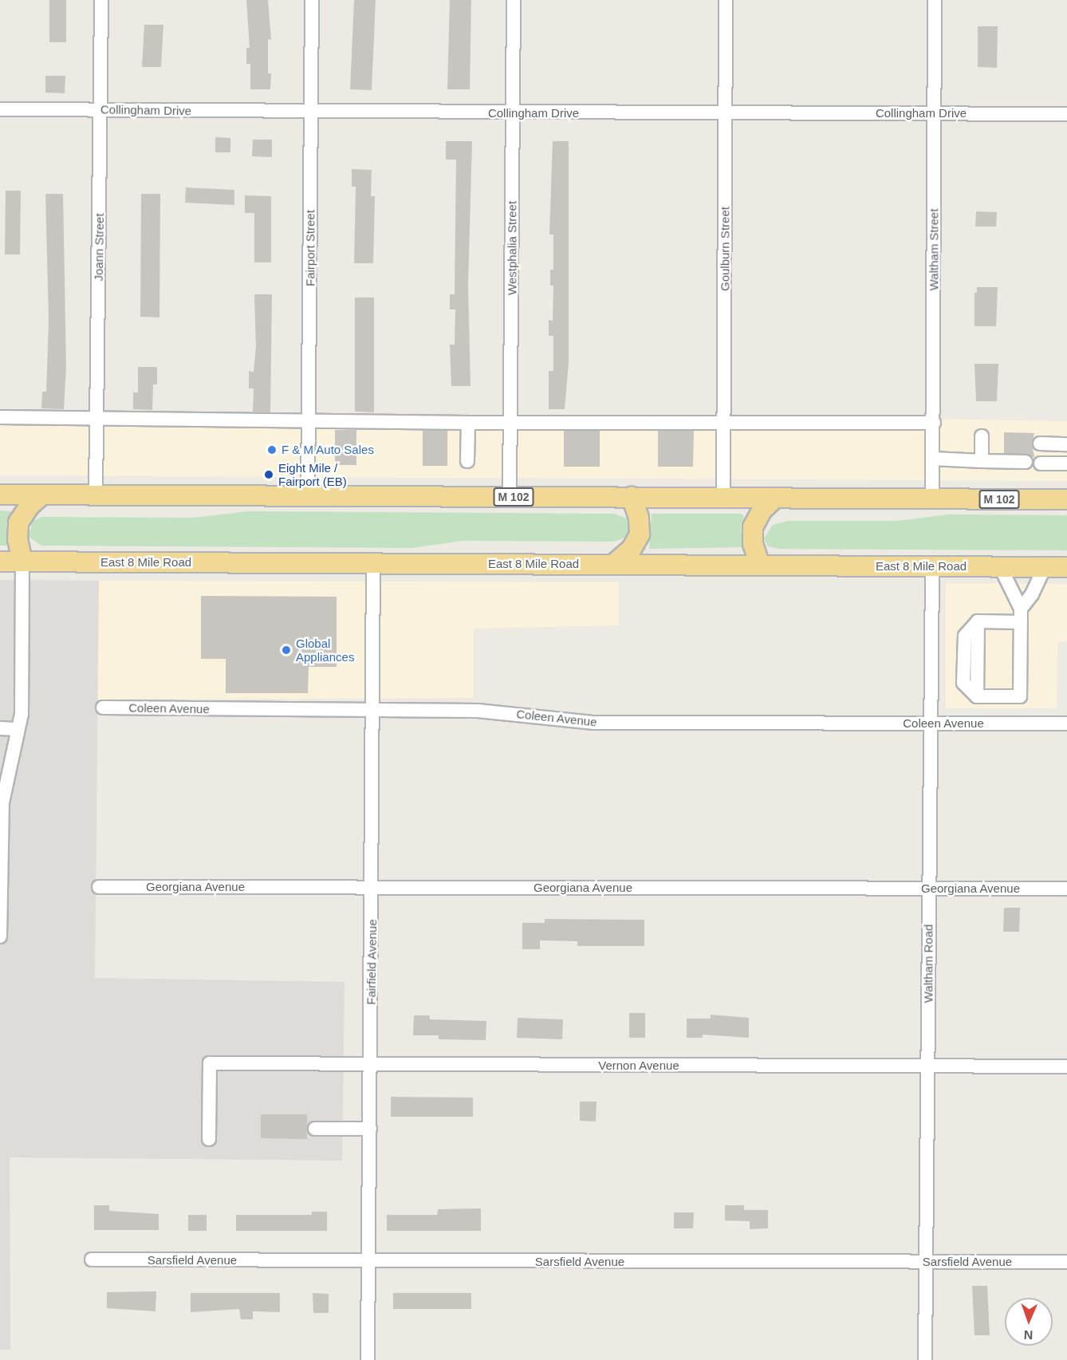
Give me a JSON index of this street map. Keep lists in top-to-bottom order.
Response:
{
  "streets": {
    "highway": ["M 102", "East 8 Mile Road"],
    "street": [
      "Collingham Drive",
      "Joann Street",
      "Fairport Street",
      "Westphalia Street",
      "Goulburn Street",
      "Waltham Street",
      "Coleen Avenue",
      "Georgiana Avenue",
      "Fairfield Avenue",
      "Waltham Road",
      "Vernon Avenue",
      "Sarsfield Avenue"
    ]
  },
  "crossings": [
    ["Collingham Drive", "Joann Street"],
    ["Collingham Drive", "Fairport Street"],
    ["Collingham Drive", "Westphalia Street"],
    ["Collingham Drive", "Goulburn Street"],
    ["Collingham Drive", "Waltham Street"],
    ["Joann Street", "M 102"],
    ["Fairport Street", "M 102"],
    ["Westphalia Street", "M 102"],
    ["Goulburn Street", "M 102"],
    ["Waltham Street", "M 102"],
    ["East 8 Mile Road", "Fairfield Avenue"],
    ["East 8 Mile Road", "Waltham Road"],
    ["Coleen Avenue", "Fairfield Avenue"],
    ["Coleen Avenue", "Waltham Road"],
    ["Georgiana Avenue", "Fairfield Avenue"],
    ["Georgiana Avenue", "Waltham Road"],
    ["Fairfield Avenue", "Vernon Avenue"],
    ["Fairfield Avenue", "Sarsfield Avenue"],
    ["Waltham Road", "Vernon Avenue"],
    ["Waltham Road", "Sarsfield Avenue"]
  ],
  "places": ["F & M Auto Sales", "Eight Mile / Fairport (EB)", "Global Appliances"],
  "north": "bottom"
}
